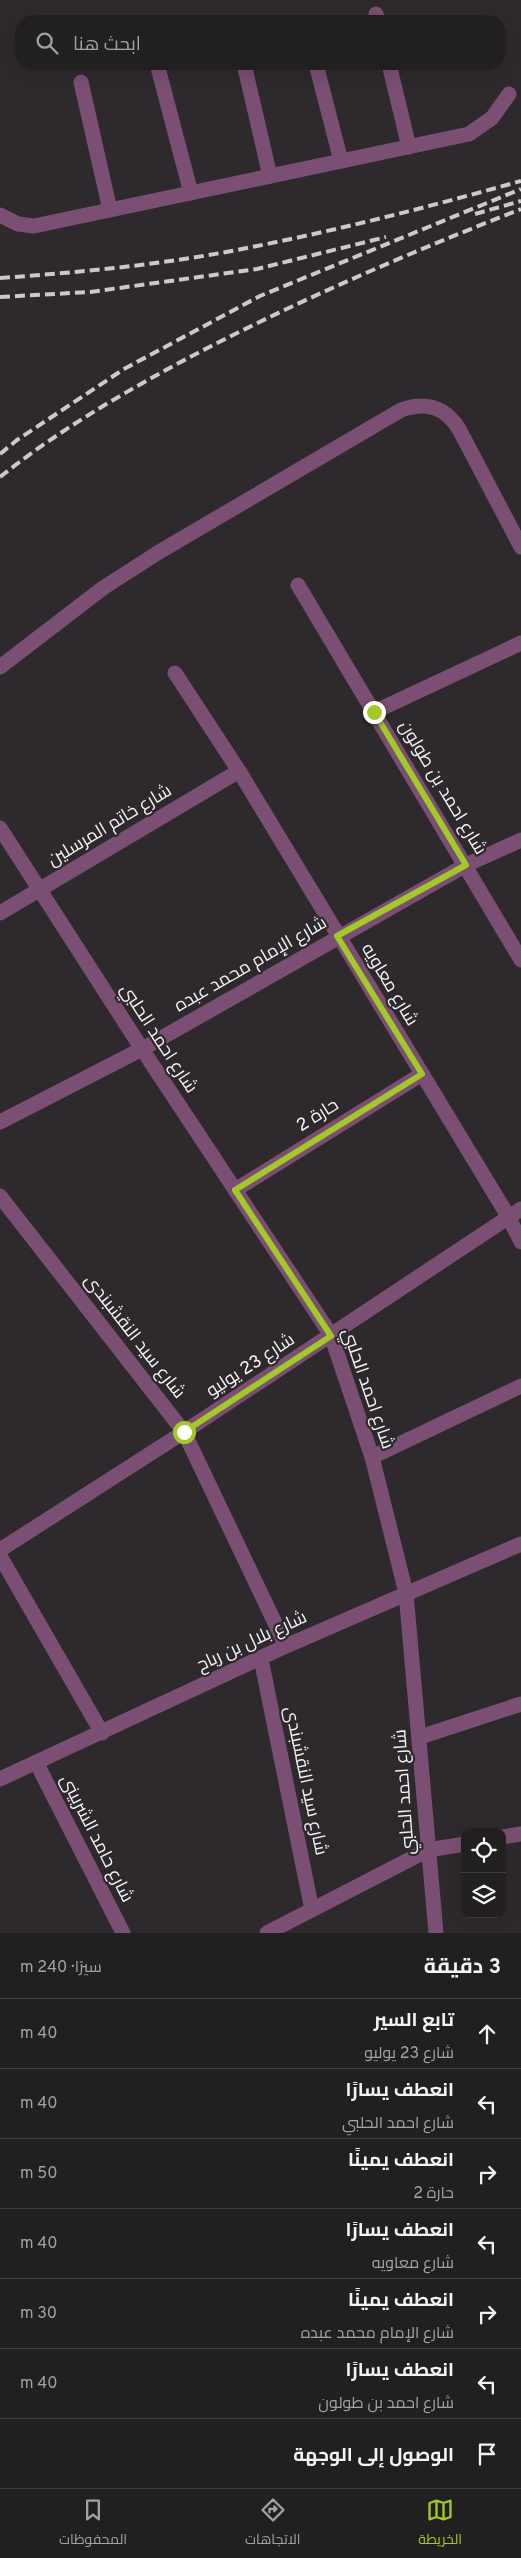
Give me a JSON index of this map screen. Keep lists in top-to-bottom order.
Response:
{
  "streets": {
    "street": [
      "شارع احمد بن طولون",
      "شارع خاتم المرسلين",
      "شارع الإمام محمد عبده",
      "شارع معاويه",
      "شارع احمد الحلبي",
      "حارة 2",
      "شارع سيد النقشبندى",
      "شارع 23 يوليو",
      "شارع بلال بن رباح",
      "شارع حامد الشربينى"
    ]
  },
  "crossings": [
    ["شارع احمد بن طولون", "شارع الإمام محمد عبده"],
    ["شارع خاتم المرسلين", "شارع معاويه"],
    ["شارع خاتم المرسلين", "شارع احمد الحلبي"],
    ["شارع الإمام محمد عبده", "شارع معاويه"],
    ["شارع الإمام محمد عبده", "شارع احمد الحلبي"],
    ["شارع معاويه", "حارة 2"],
    ["شارع معاويه", "شارع 23 يوليو"],
    ["شارع احمد الحلبي", "حارة 2"],
    ["شارع احمد الحلبي", "شارع 23 يوليو"],
    ["شارع احمد الحلبي", "شارع بلال بن رباح"],
    ["شارع سيد النقشبندى", "شارع 23 يوليو"],
    ["شارع سيد النقشبندى", "شارع بلال بن رباح"],
    ["شارع بلال بن رباح", "شارع حامد الشربينى"]
  ],
  "page": {
    "search": "ابحث هنا",
    "heading": ["3 دقيقة", "سيرًا · 240 m"],
    "list": [
      ["تابع السير", "شارع 23 يوليو", "40 m"],
      ["انعطف يسارًا", "شارع احمد الحلبي", "40 m"],
      ["انعطف يمينًا", "حارة 2", "50 m"],
      ["انعطف يسارًا", "شارع معاويه", "40 m"],
      ["انعطف يمينًا", "شارع الإمام محمد عبده", "30 m"],
      ["انعطف يسارًا", "شارع احمد بن طولون", "40 m"],
      "الوصول إلى الوجهة"
    ],
    "nav": ["الخريطة", "الاتجاهات", "المحفوظات"]
  }
}
